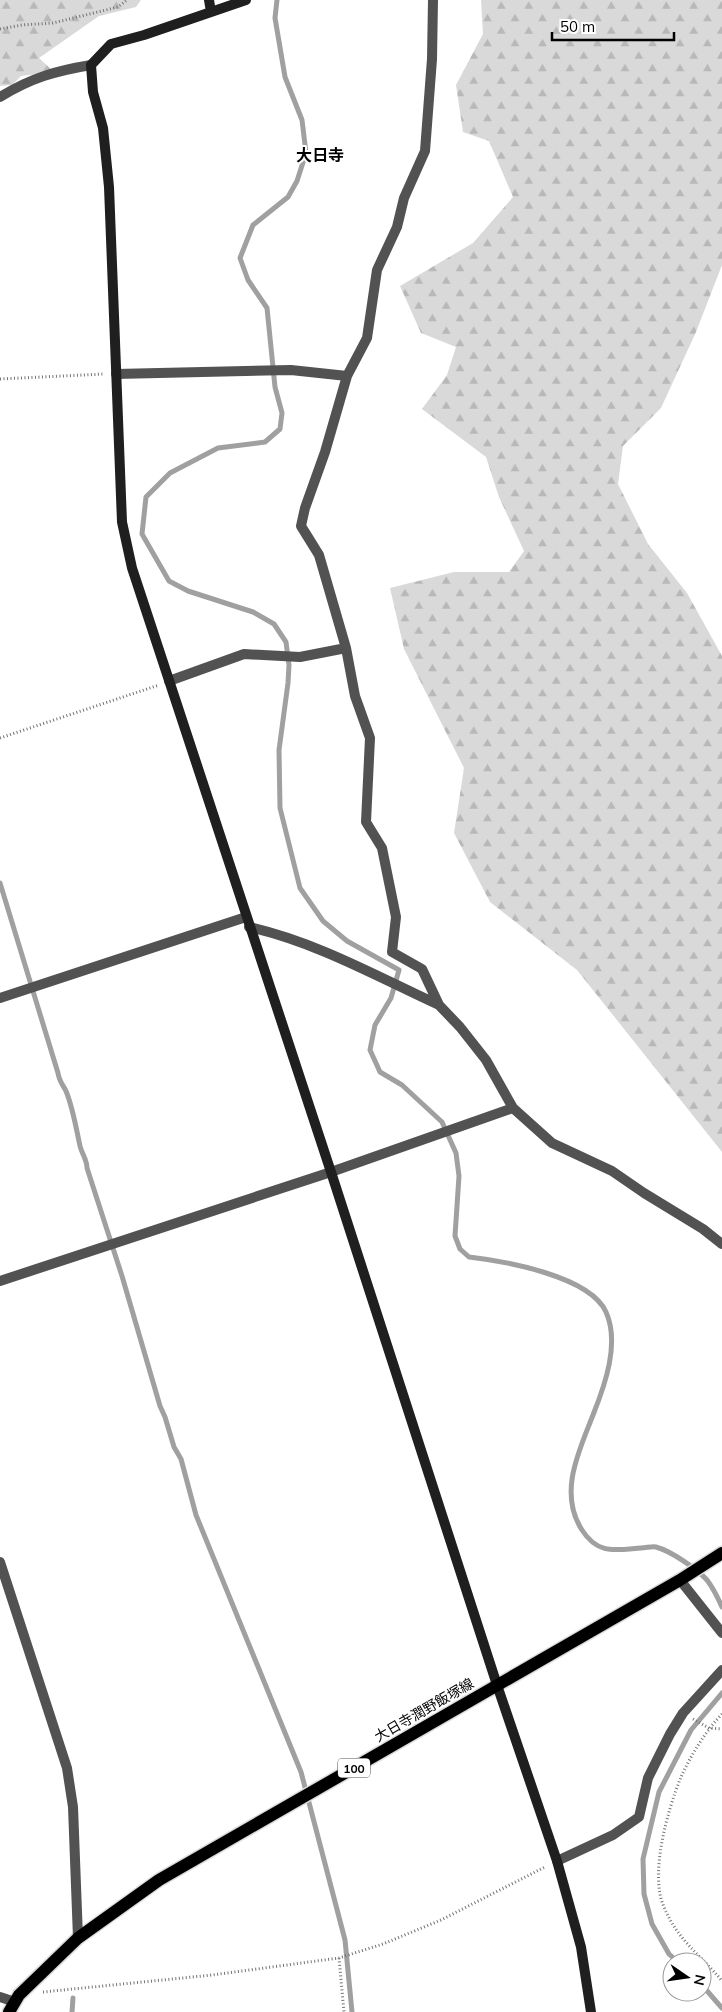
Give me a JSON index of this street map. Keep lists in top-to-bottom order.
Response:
{
  "streets": {
    "main road": ["大日寺潤野飯塚線", "100"]
  },
  "districts": ["大日寺"],
  "scale_bar": "50 m",
  "north": "right"
}
